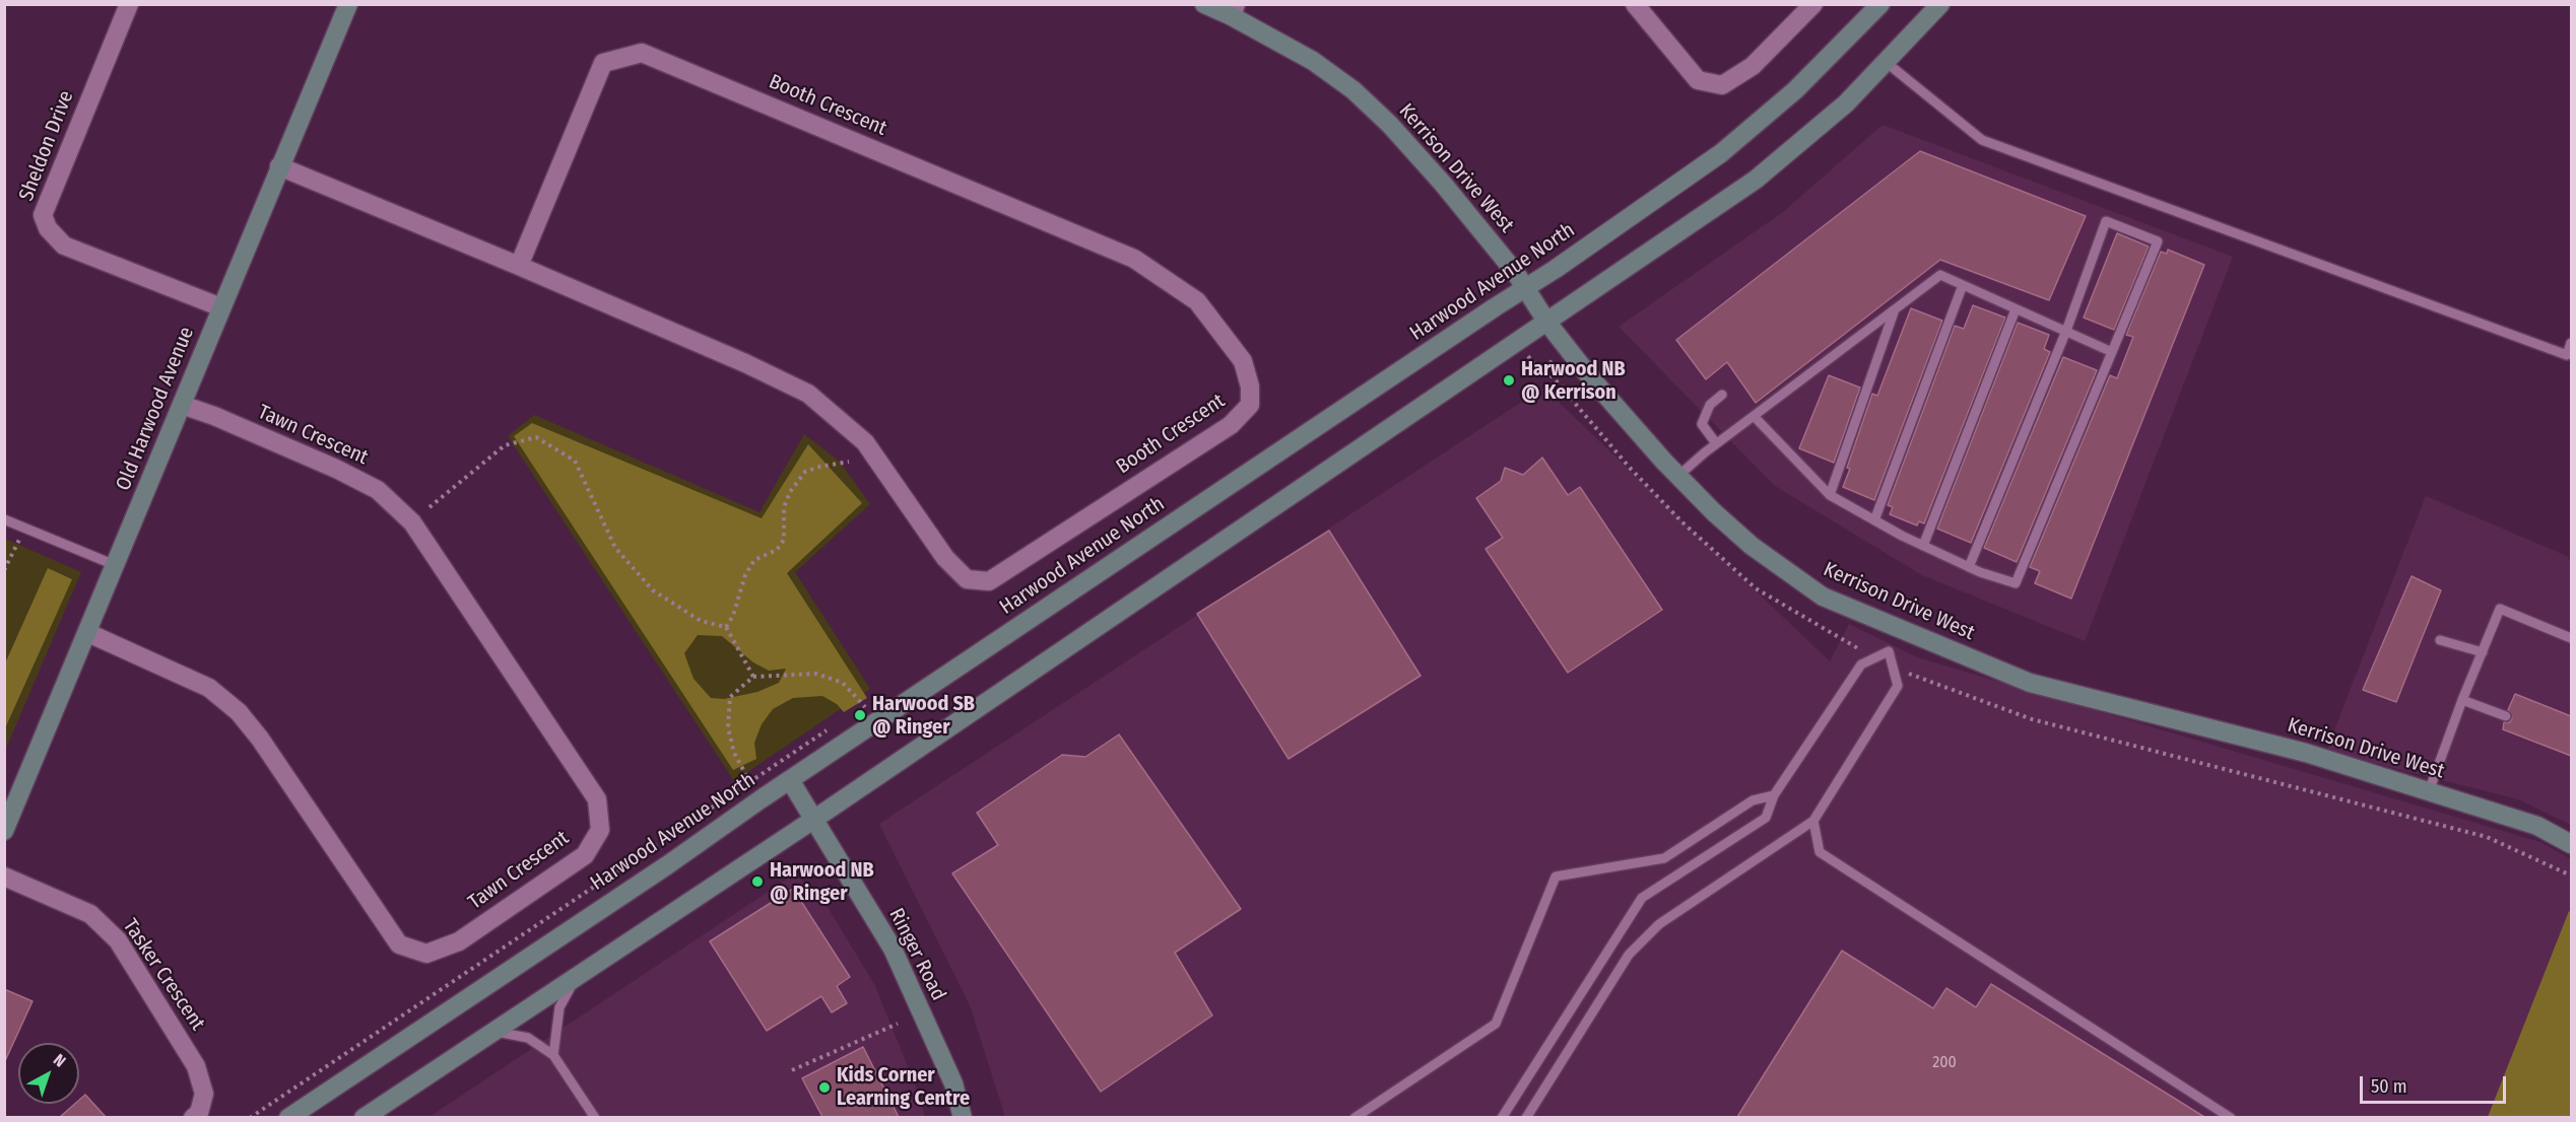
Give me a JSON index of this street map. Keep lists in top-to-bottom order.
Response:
{
  "streets": {
    "main road": [
      "Kerrison Drive West",
      "Harwood Avenue North",
      "Old Harwood Avenue",
      "Ringer Road"
    ],
    "street": [
      "Booth Crescent",
      "Sheldon Drive",
      "Tawn Crescent",
      "Tasker Crescent"
    ]
  },
  "crossings": [
    ["Booth Crescent", "Old Harwood Avenue"],
    ["Sheldon Drive", "Old Harwood Avenue"],
    ["Kerrison Drive West", "Harwood Avenue North"],
    ["Harwood Avenue North", "Ringer Road"],
    ["Old Harwood Avenue", "Tawn Crescent"]
  ],
  "places": [
    "Harwood NB @ Kerrison",
    "Harwood SB @ Ringer",
    "Harwood NB @ Ringer",
    "Kids Corner Learning Centre"
  ],
  "house_numbers": ["200"],
  "scale_bar": "50 m",
  "north": "top right"
}
